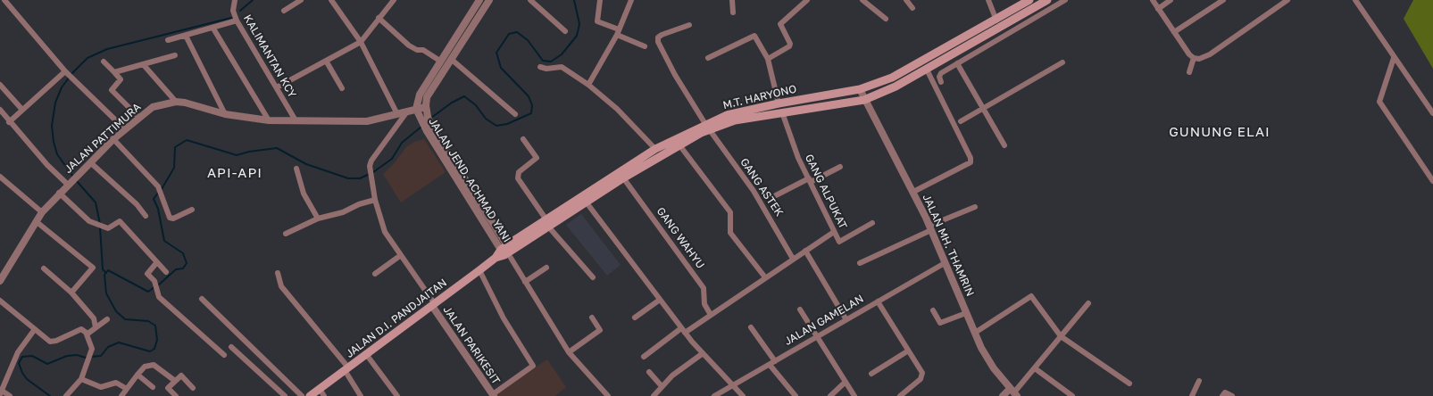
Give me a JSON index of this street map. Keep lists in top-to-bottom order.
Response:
{
  "streets": {
    "main road": ["M.T. HARYONO", "JALAN D.I. PANDJAITAN"],
    "street": [
      "KALIMANTAN KCY",
      "JALAN PATTIMURA",
      "JALAN JEND. ACHMAD YANI",
      "GANG ASTEK",
      "GANG ALPUKAT",
      "GANG WAHYU",
      "JALAN MH. THAMRIN",
      "JALAN GAMELAN",
      "JALAN PARIKESIT"
    ]
  },
  "crossings": [
    ["KALIMANTAN KCY", "JALAN PATTIMURA"],
    ["M.T. HARYONO", "JALAN JEND. ACHMAD YANI"],
    ["M.T. HARYONO", "GANG ASTEK"],
    ["M.T. HARYONO", "GANG ALPUKAT"],
    ["M.T. HARYONO", "GANG WAHYU"],
    ["M.T. HARYONO", "JALAN MH. THAMRIN"],
    ["M.T. HARYONO", "JALAN D.I. PANDJAITAN"],
    ["JALAN PATTIMURA", "JALAN JEND. ACHMAD YANI"],
    ["JALAN MH. THAMRIN", "JALAN GAMELAN"],
    ["JALAN D.I. PANDJAITAN", "JALAN PARIKESIT"]
  ],
  "districts": ["GUNUNG ELAI", "API-API"]
}
